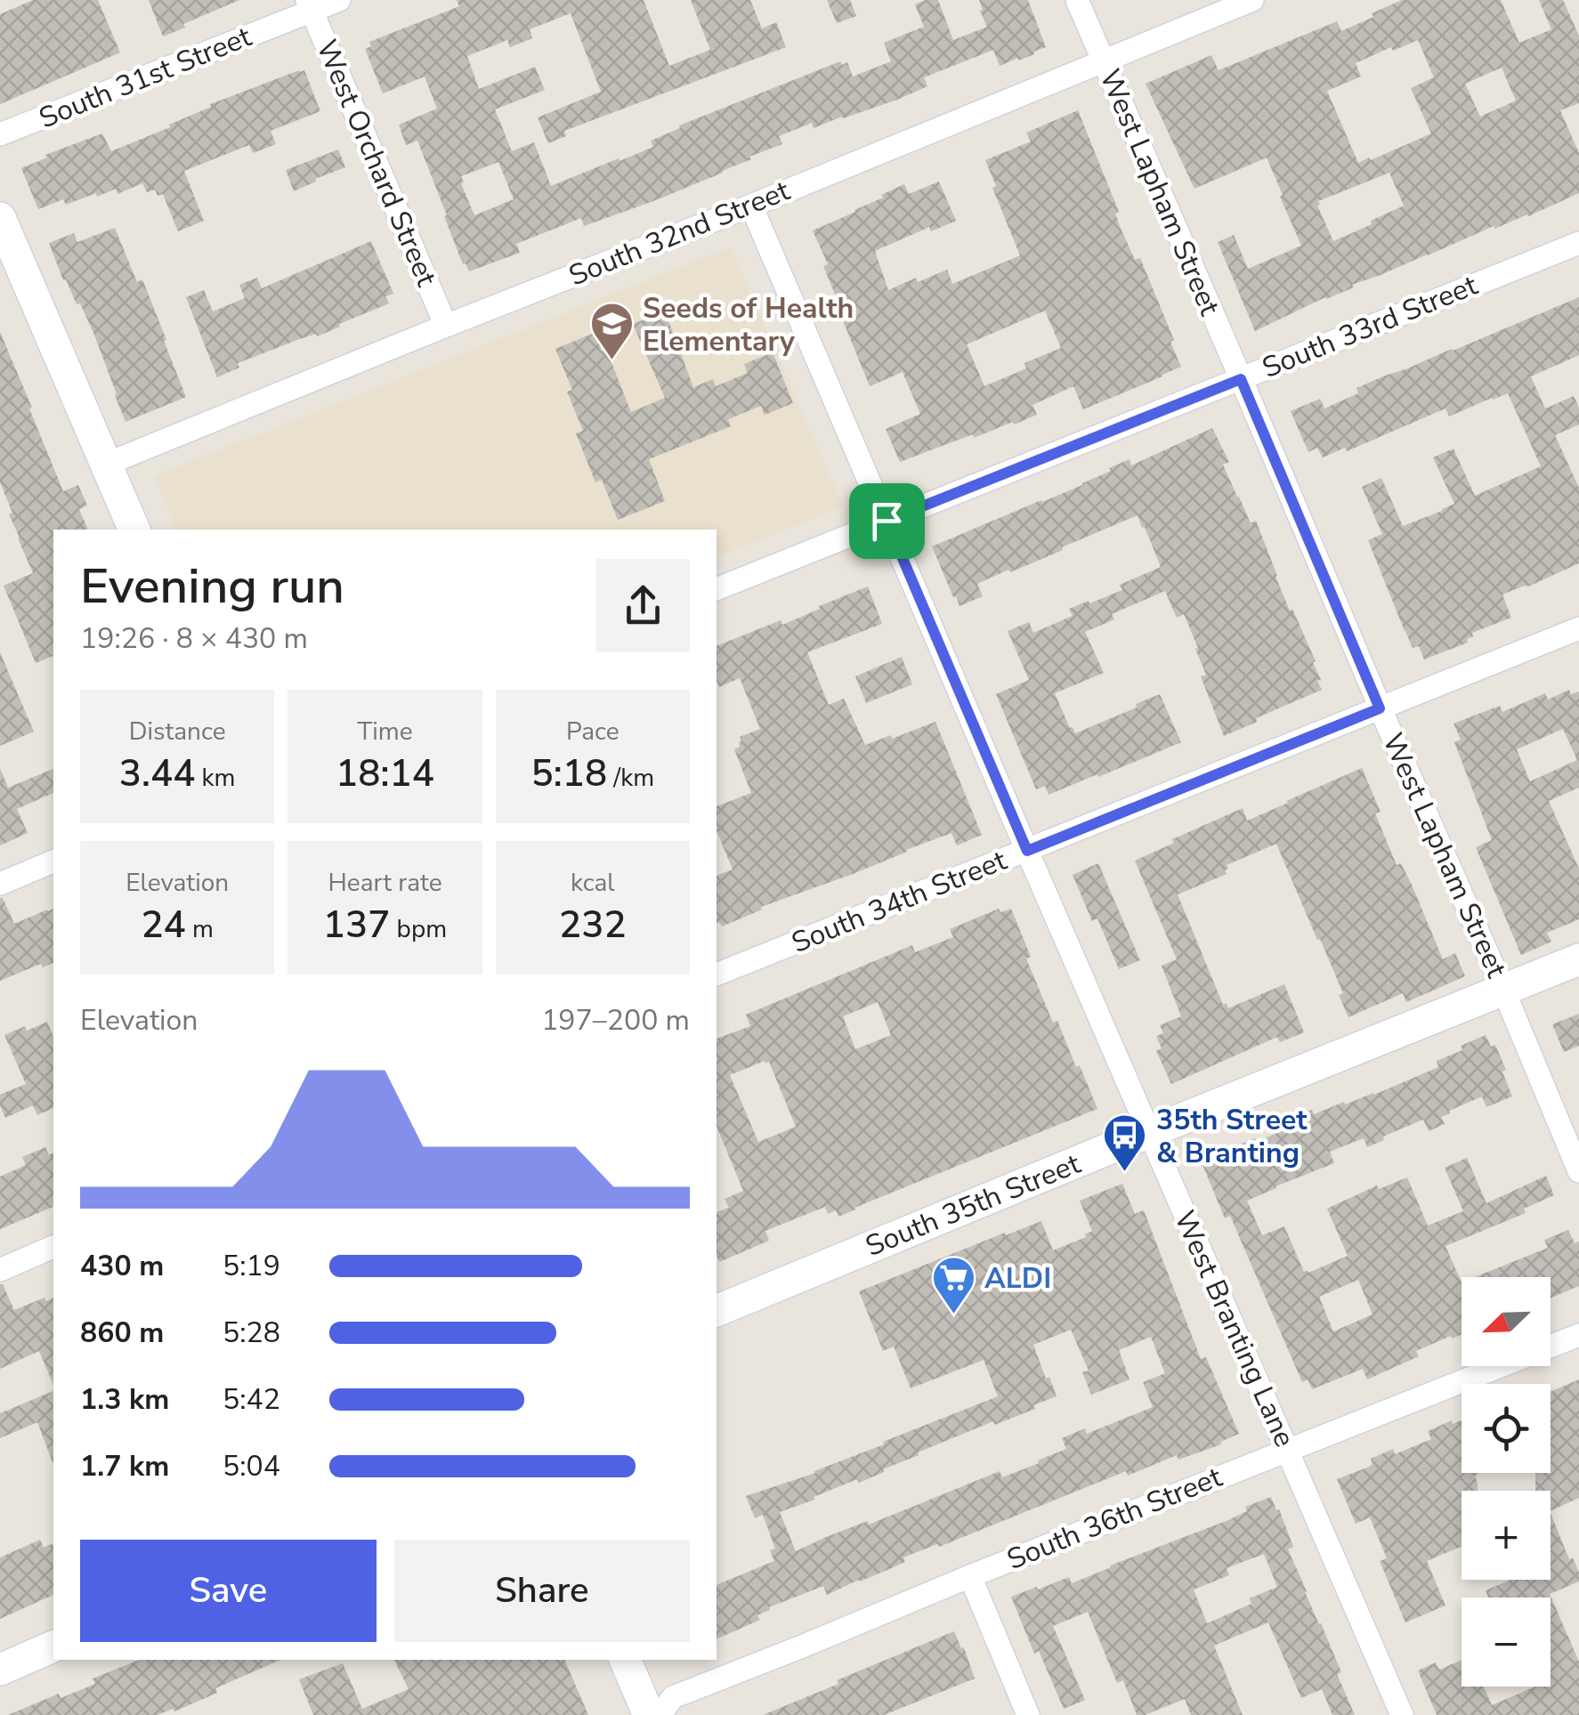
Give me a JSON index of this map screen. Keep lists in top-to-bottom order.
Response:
{
  "streets": {
    "main road": ["South 35th Street"],
    "street": [
      "South 31st Street",
      "West Orchard Street",
      "West Lapham Street",
      "South 32nd Street",
      "South 33rd Street",
      "South 34th Street",
      "West Branting Lane",
      "South 36th Street"
    ]
  },
  "crossings": [
    ["South 31st Street", "West Orchard Street"],
    ["West Orchard Street", "South 32nd Street"],
    ["West Lapham Street", "South 32nd Street"],
    ["West Lapham Street", "South 33rd Street"],
    ["West Lapham Street", "South 34th Street"],
    ["West Lapham Street", "South 35th Street"],
    ["South 32nd Street", "West Branting Lane"],
    ["South 33rd Street", "West Branting Lane"],
    ["South 34th Street", "West Branting Lane"],
    ["South 35th Street", "West Branting Lane"],
    ["West Branting Lane", "South 36th Street"]
  ],
  "places": {
    "school or university": ["Seeds of Health Elementary"],
    "bus stop": ["35th Street & Branting"],
    "supermarket": ["ALDI"]
  },
  "north": "bottom left",
  "page": {
    "heading": ["Evening run", "19:26 · 8 × 430 m"],
    "stats": [
      ["Distance", "3.44 km"],
      ["Time", "18:14"],
      ["Pace", "5:18 /km"],
      ["Elevation", "24 m"],
      ["Heart rate", "137 bpm"],
      ["kcal", "232"]
    ],
    "chart": ["Elevation", "197–200 m"],
    "list": [
      {
        "name": "430 m",
        "note": "5:19"
      },
      {
        "name": "860 m",
        "note": "5:28"
      },
      {
        "name": "1.3 km",
        "note": "5:42"
      },
      {
        "name": "1.7 km",
        "note": "5:04"
      }
    ],
    "map_buttons": ["+", "−"],
    "buttons": ["Save", "Share"]
  }
}
